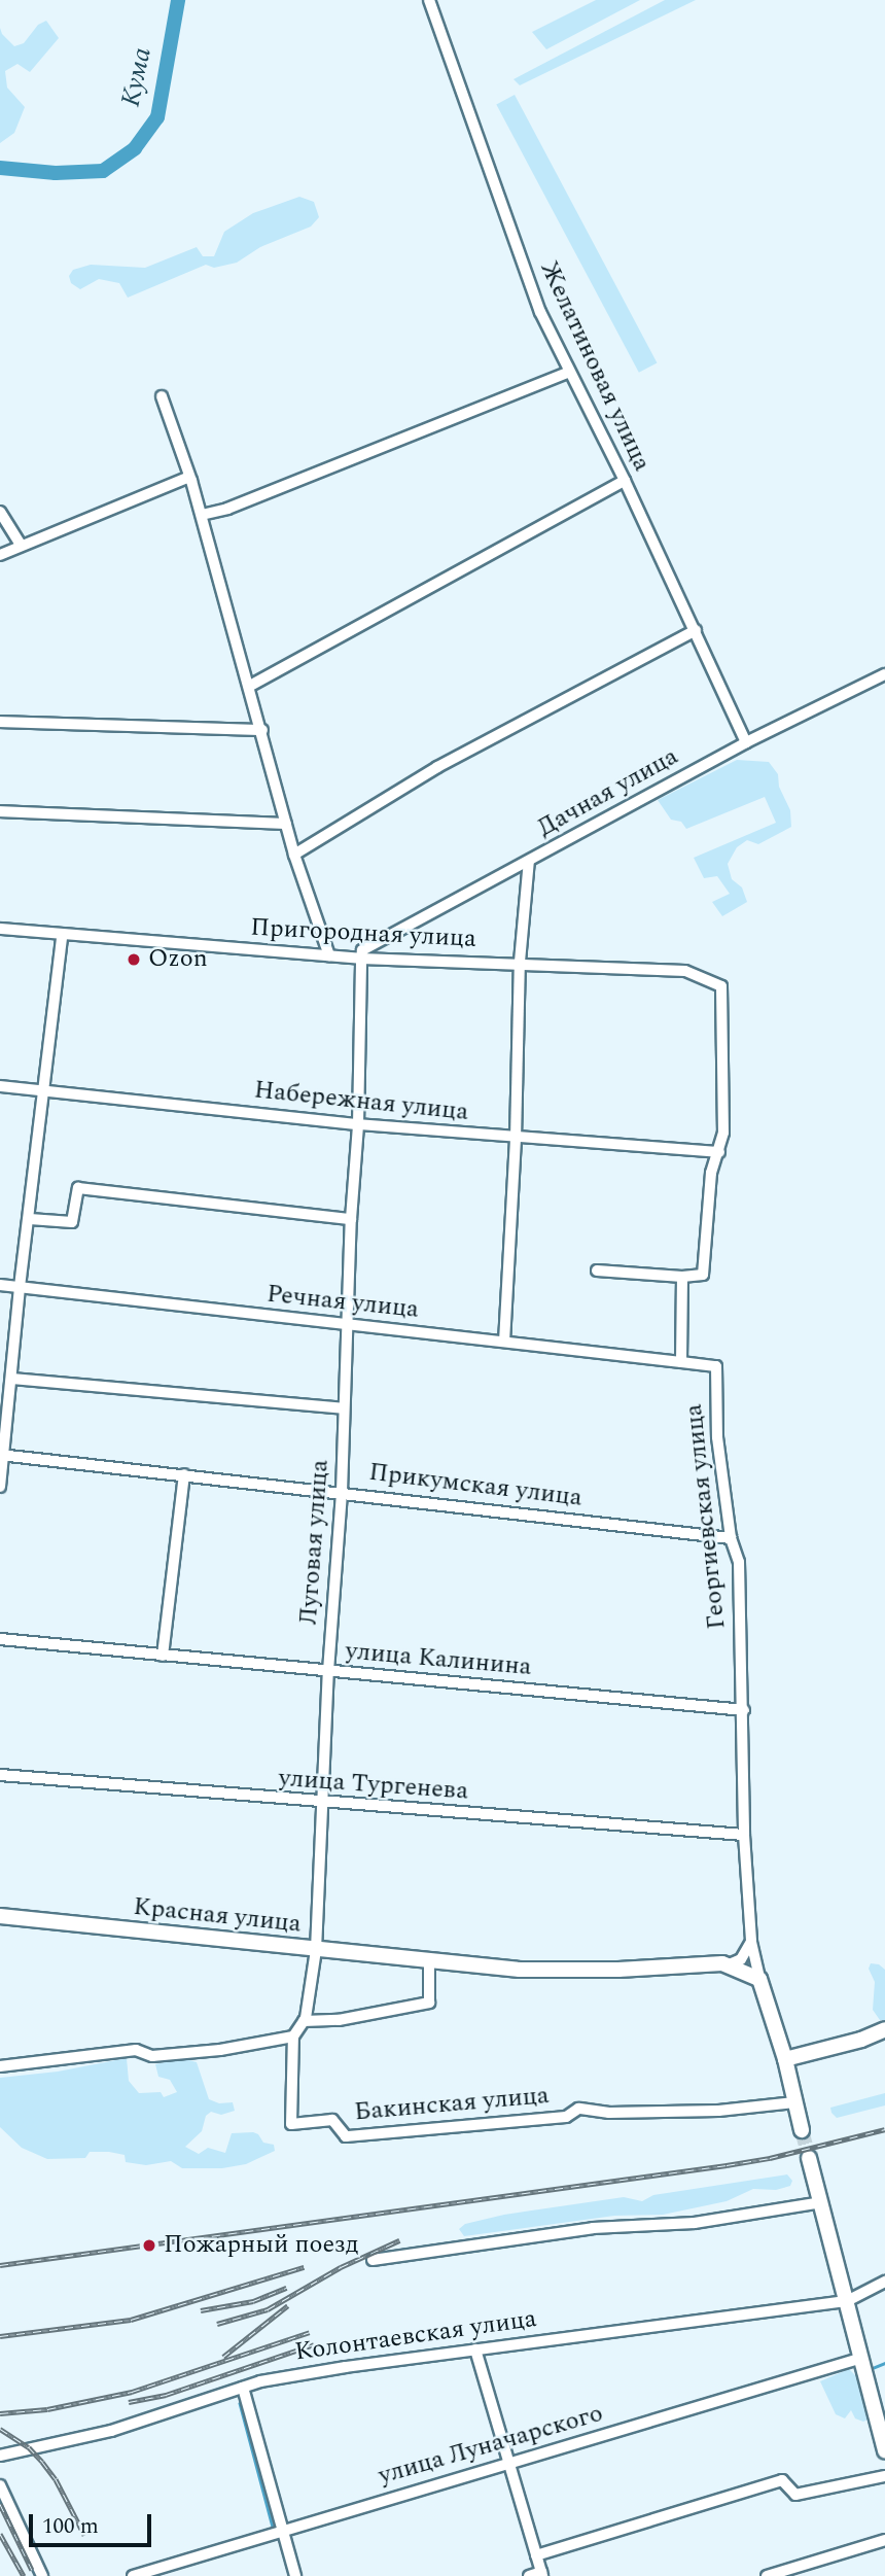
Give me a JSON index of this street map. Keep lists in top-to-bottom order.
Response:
{
  "streets": {
    "street": [
      "Желатиновая улица",
      "Дачная улица",
      "Пригородная улица",
      "Набережная улица",
      "Речная улица",
      "Прикумская улица",
      "Георгиевская улица",
      "Луговая улица",
      "улица Калинина",
      "улица Тургенева",
      "Красная улица",
      "Бакинская улица",
      "Колонтаевская улица",
      "улица Луначарского"
    ]
  },
  "crossings": [
    ["Желатиновая улица", "Дачная улица"],
    ["Дачная улица", "Пригородная улица"],
    ["Дачная улица", "Луговая улица"],
    ["Пригородная улица", "Набережная улица"],
    ["Пригородная улица", "Луговая улица"],
    ["Набережная улица", "Луговая улица"],
    ["Речная улица", "Георгиевская улица"],
    ["Речная улица", "Луговая улица"],
    ["Прикумская улица", "Георгиевская улица"],
    ["Прикумская улица", "Луговая улица"],
    ["Георгиевская улица", "улица Калинина"],
    ["Георгиевская улица", "улица Тургенева"],
    ["Георгиевская улица", "Красная улица"],
    ["Георгиевская улица", "Бакинская улица"],
    ["Луговая улица", "улица Калинина"],
    ["Луговая улица", "улица Тургенева"],
    ["Луговая улица", "Красная улица"],
    ["Луговая улица", "Бакинская улица"]
  ],
  "water": ["Кума"],
  "places": ["Ozon", "Пожарный поезд"],
  "scale_bar": "100 m"
}
